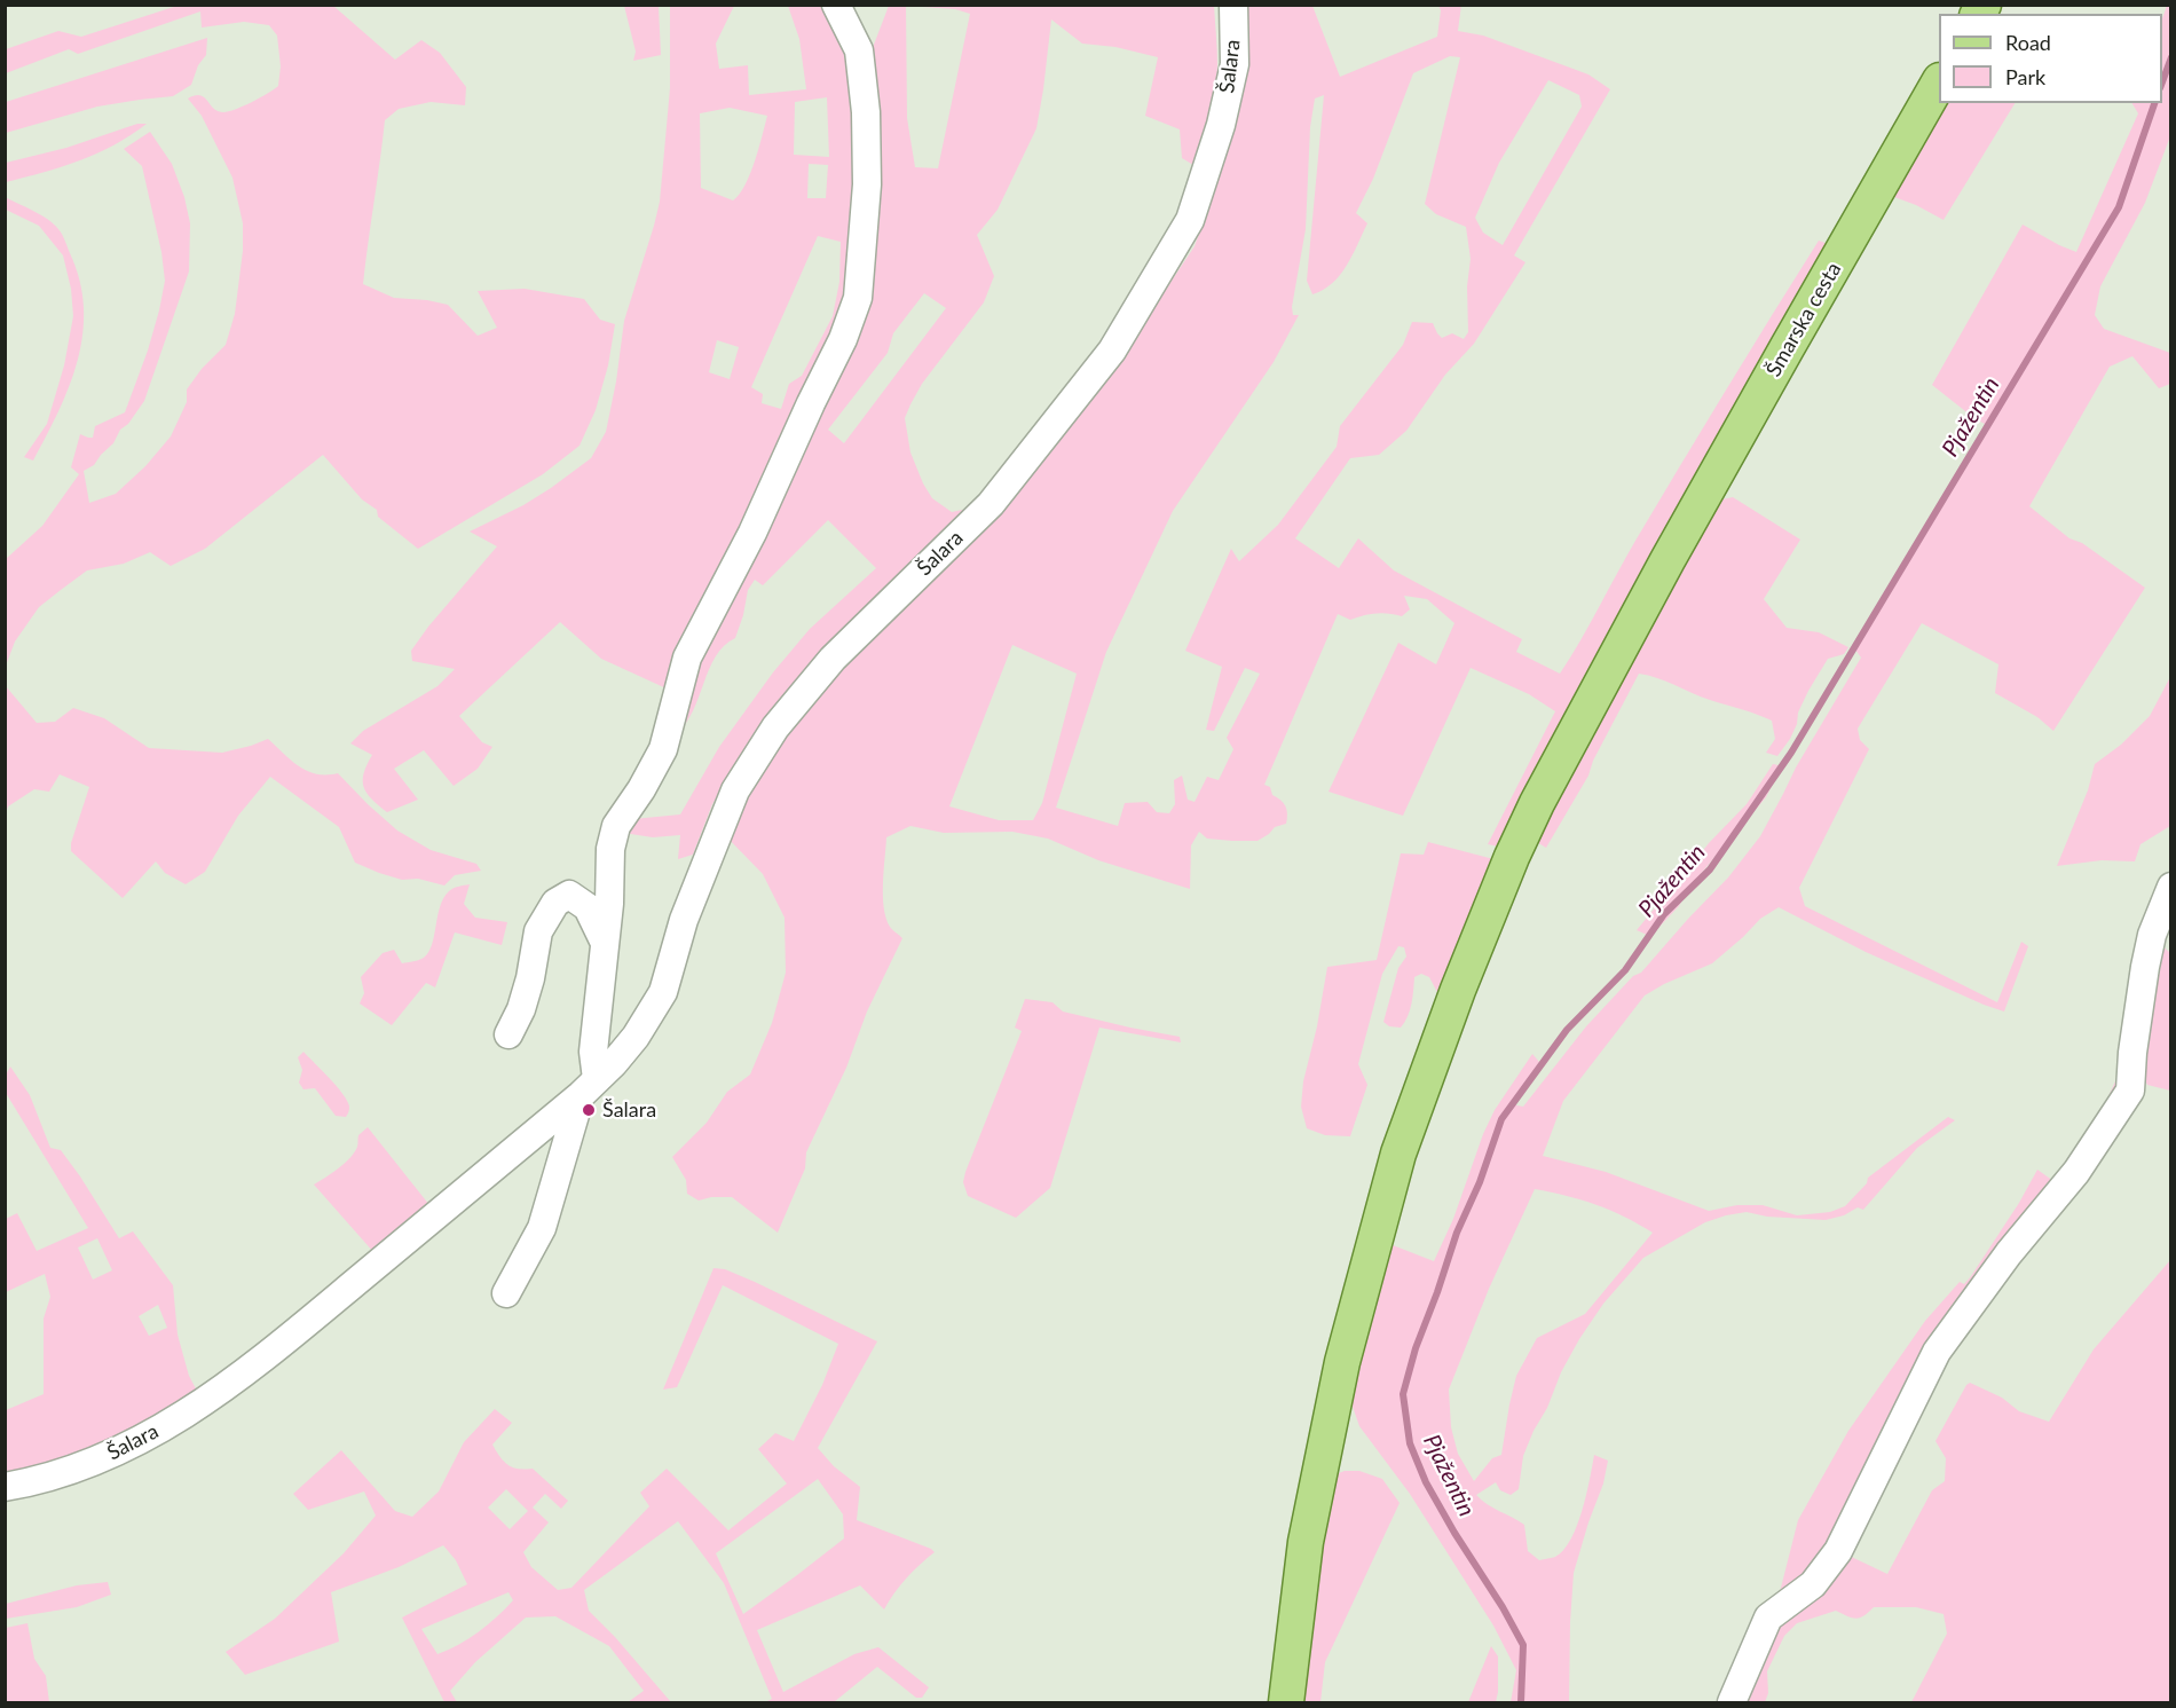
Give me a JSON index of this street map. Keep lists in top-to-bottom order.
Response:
{
  "streets": {
    "main road": ["Šmarska cesta"],
    "street": ["Šalara"]
  },
  "water": ["Pjažentin"],
  "places": ["Šalara"],
  "legend": ["Road", "Park"]
}
